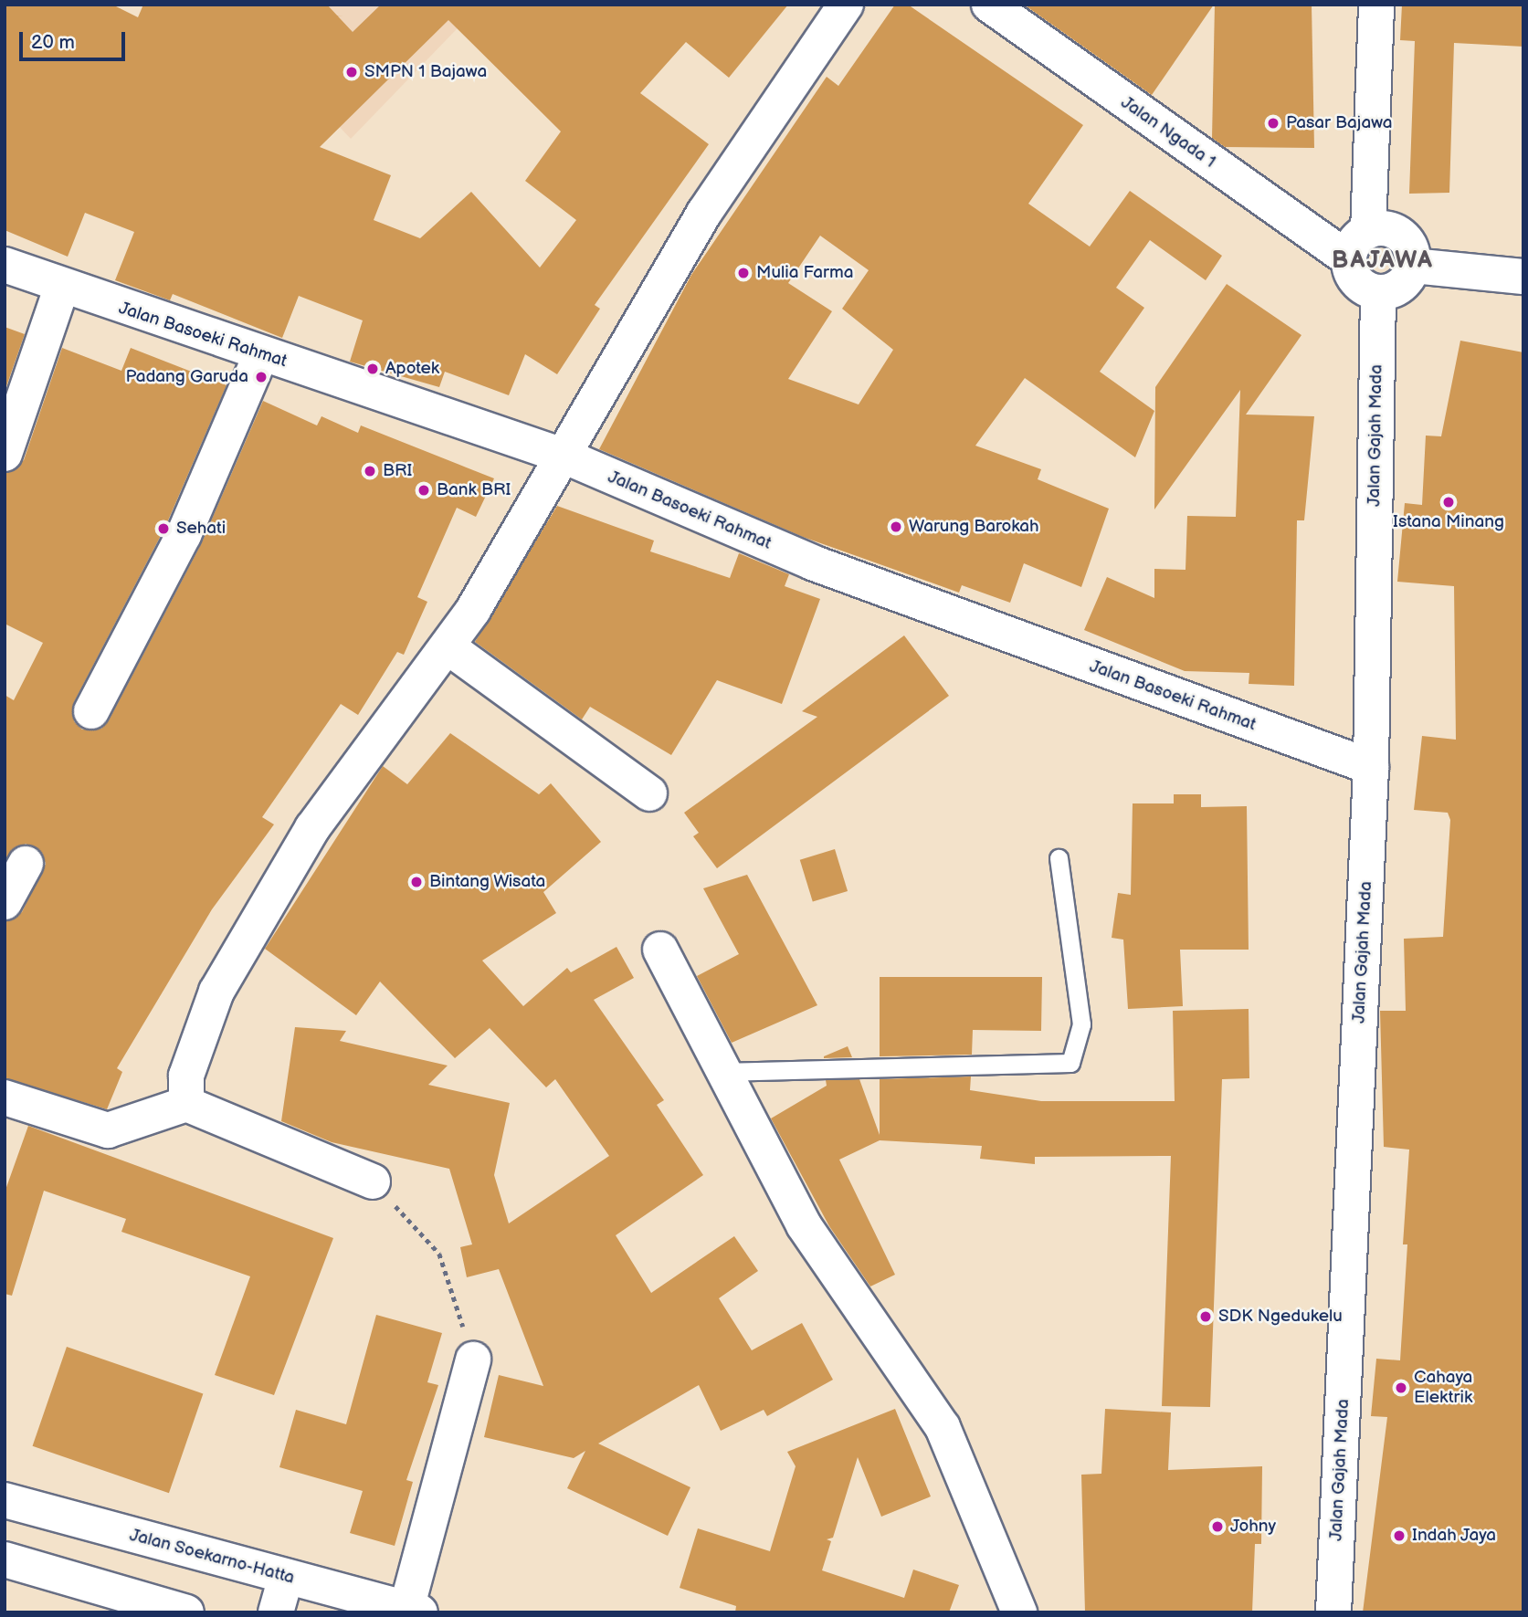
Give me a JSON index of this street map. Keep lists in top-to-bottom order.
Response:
{
  "streets": {
    "main road": [
      "Jalan Ngada 1",
      "Jalan Basoeki Rahmat",
      "Jalan Gajah Mada",
      "Jalan Soekarno-Hatta"
    ]
  },
  "crossings": [
    ["Jalan Ngada 1", "Jalan Gajah Mada"],
    ["Jalan Basoeki Rahmat", "Jalan Gajah Mada"]
  ],
  "districts": ["BAJAWA"],
  "places": [
    "SMPN 1 Bajawa",
    "Pasar Bajawa",
    "Mulia Farma",
    "Apotek",
    "Padang Garuda",
    "BRI",
    "Bank BRI",
    "Istana Minang",
    "Warung Barokah",
    "Sehati",
    "Bintang Wisata",
    "SDK Ngedukelu",
    "Cahaya Elektrik",
    "Johny",
    "Indah Jaya"
  ],
  "scale_bar": "20 m"
}
